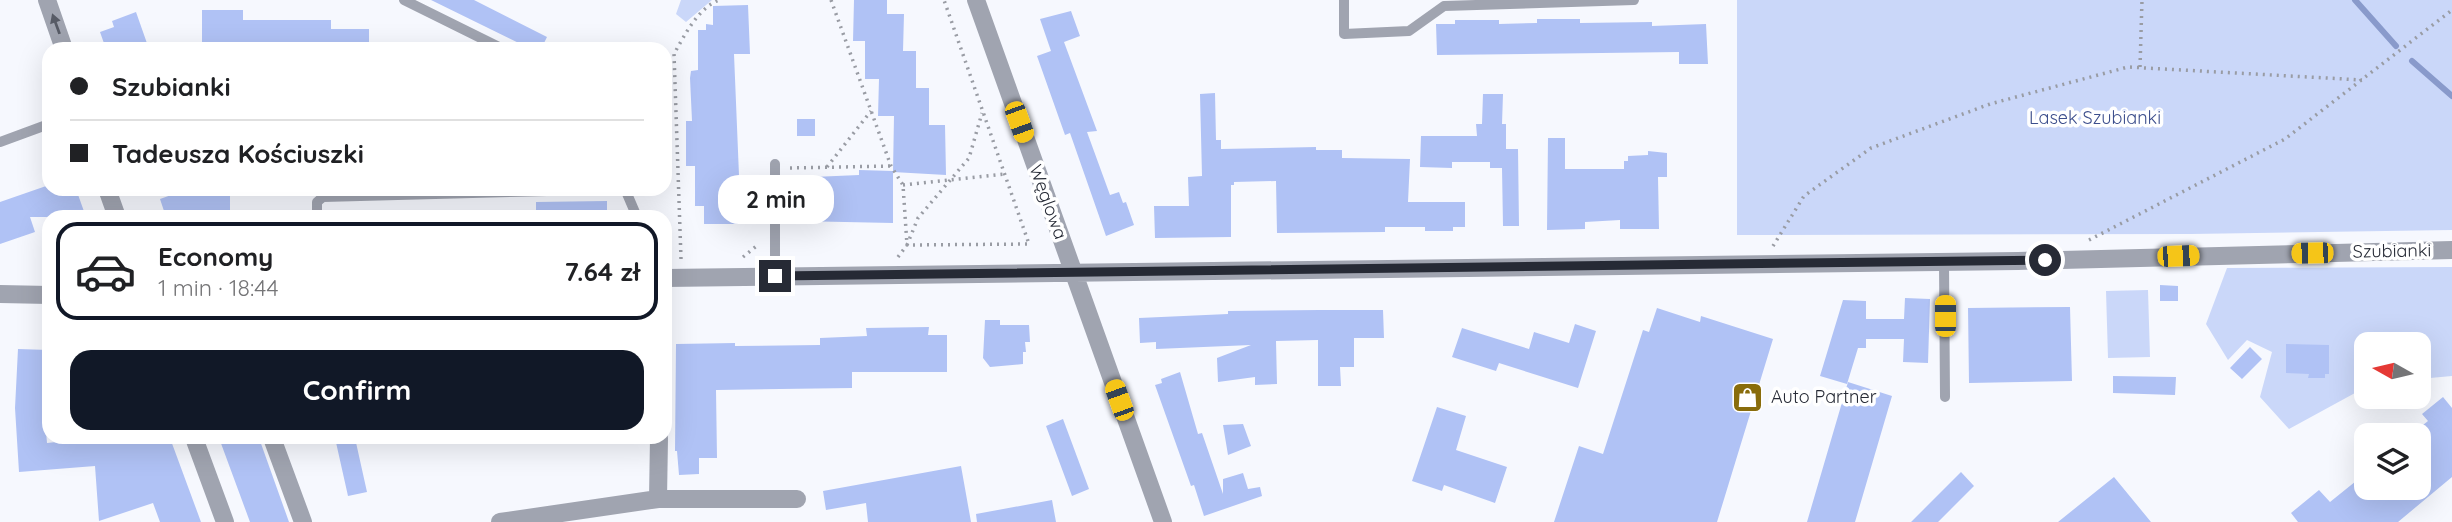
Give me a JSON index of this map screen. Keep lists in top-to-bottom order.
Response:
{
  "streets": {
    "street": ["Węglowa", "Szubianki"]
  },
  "crossings": [
    ["Węglowa", "Szubianki"]
  ],
  "parks": ["Lasek Szubianki"],
  "places": {
    "shop": ["Auto Partner"]
  },
  "north": "left",
  "page": {
    "banner": ["Szubianki", "Tadeusza Kościuszki"],
    "bubble": "2 min",
    "list": [
      {
        "name": "Economy",
        "note": "1 min · 18:44",
        "value": "7.64 zł"
      }
    ],
    "buttons": "Confirm"
  }
}
